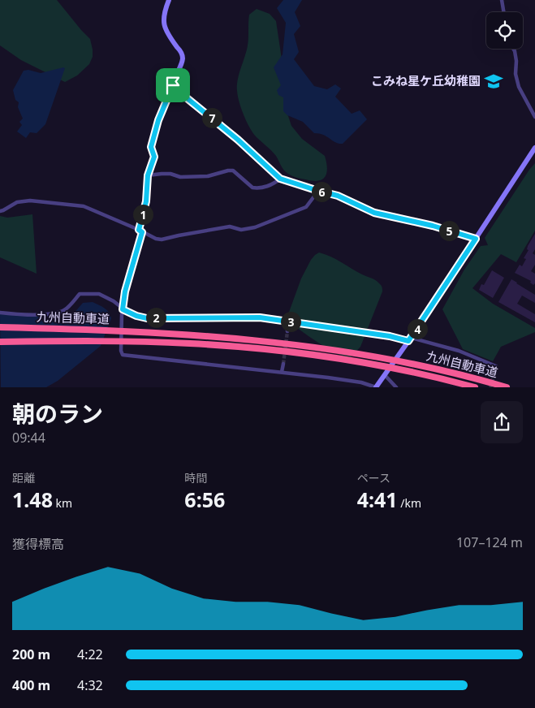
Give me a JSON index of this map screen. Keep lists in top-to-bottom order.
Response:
{
  "streets": {
    "highway": ["九州自動車道"]
  },
  "places": {
    "school or university": ["こみね星ケ丘幼稚園"]
  },
  "page": {
    "pins": [
      "7",
      "6",
      "1",
      "5",
      "2",
      "3",
      "4"
    ],
    "heading": ["朝のラン", "09:44"],
    "stats": [
      ["距離", "1.48 km"],
      ["時間", "6:56"],
      ["ペース", "4:41 /km"]
    ],
    "chart": ["獲得標高", "107–124 m"],
    "list": [
      {
        "name": "200 m",
        "note": "4:22"
      },
      {
        "name": "400 m",
        "note": "4:32"
      }
    ]
  }
}
